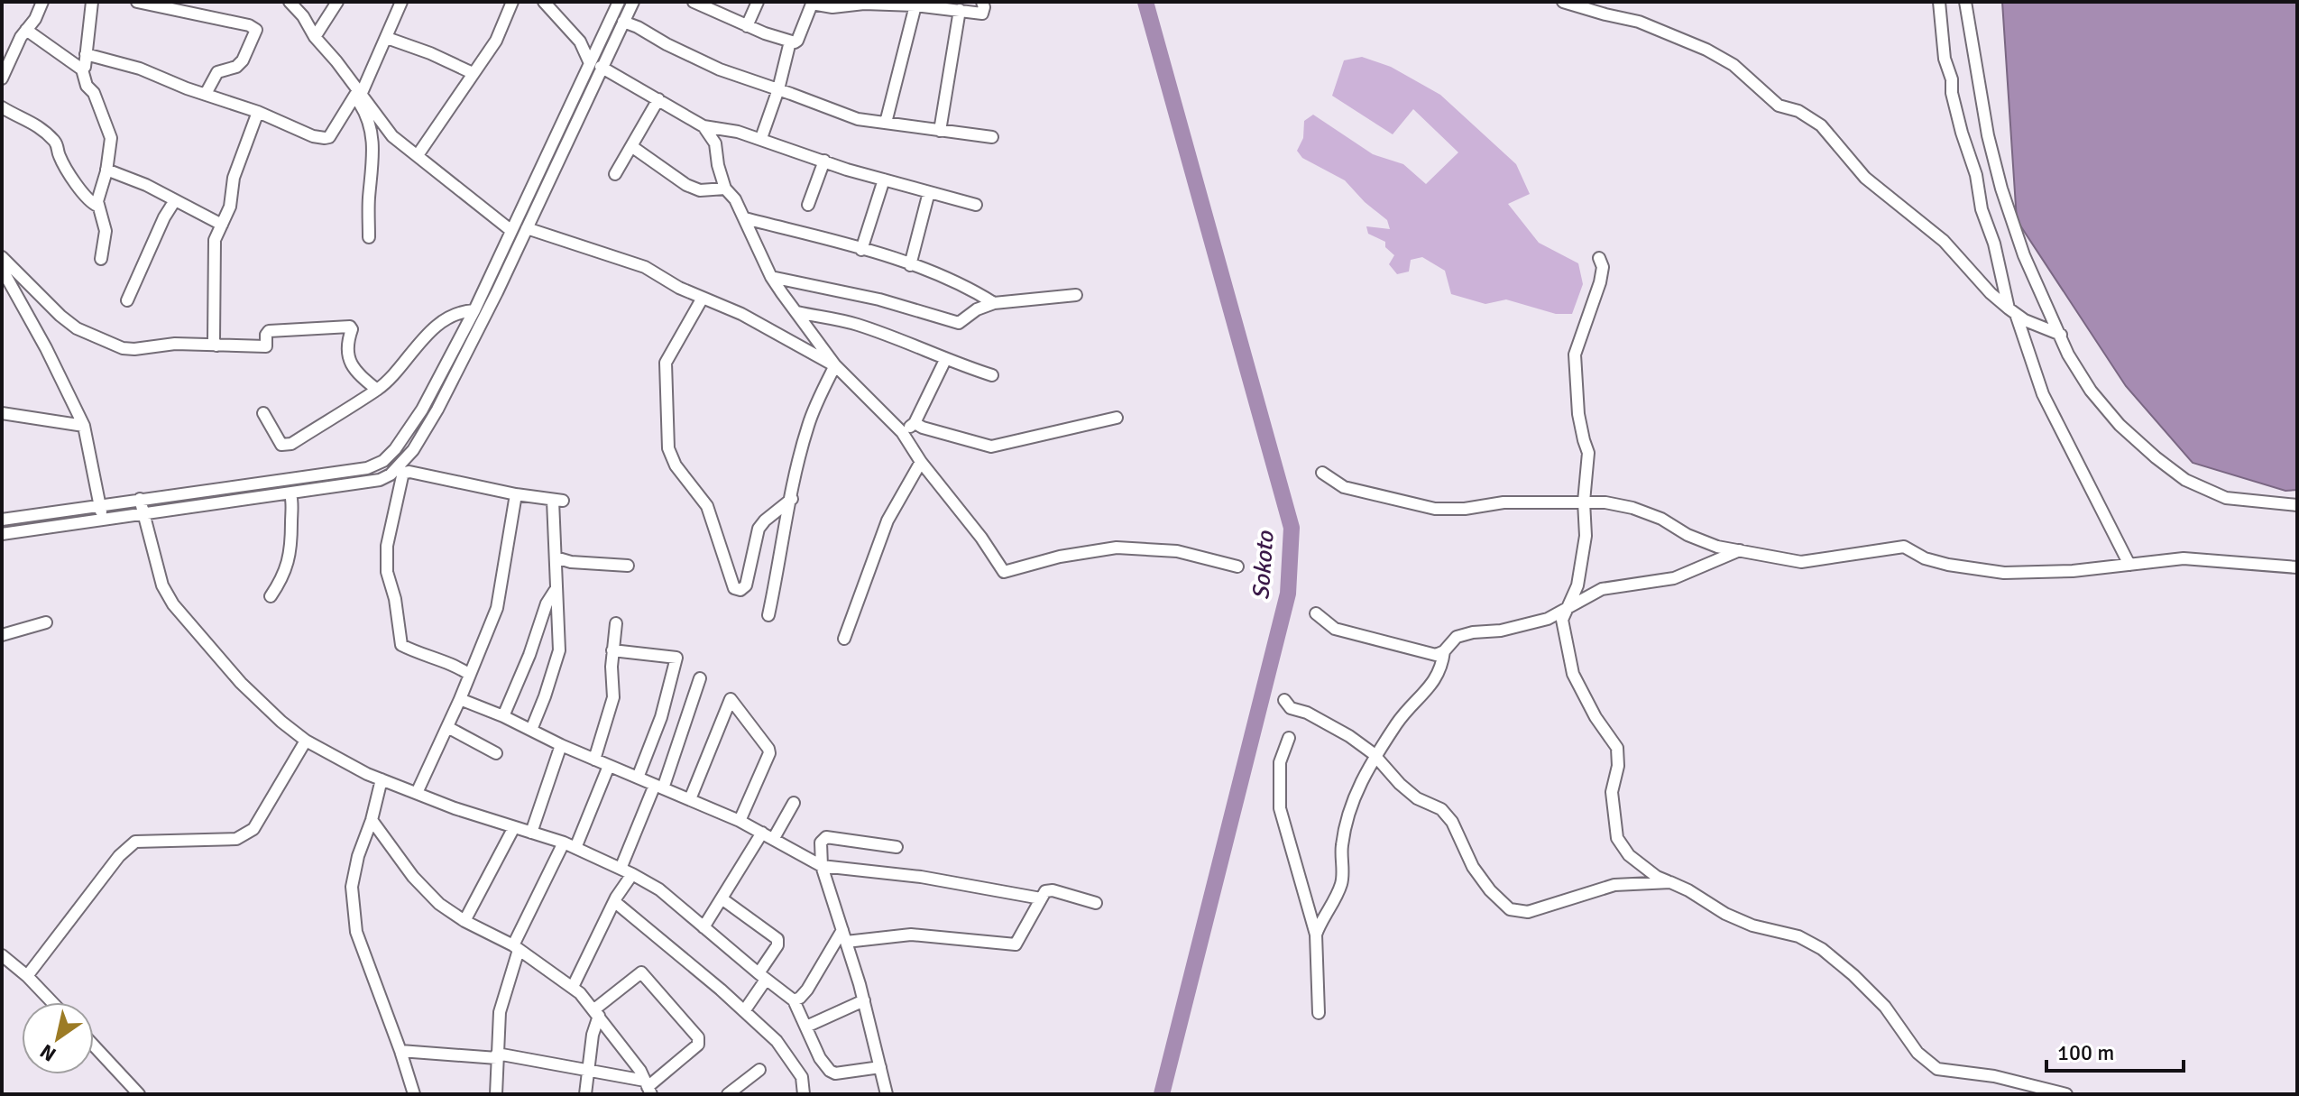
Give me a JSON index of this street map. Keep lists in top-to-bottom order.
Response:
{
  "water": ["Sokoto"],
  "scale_bar": "100 m",
  "north": "bottom left"
}
